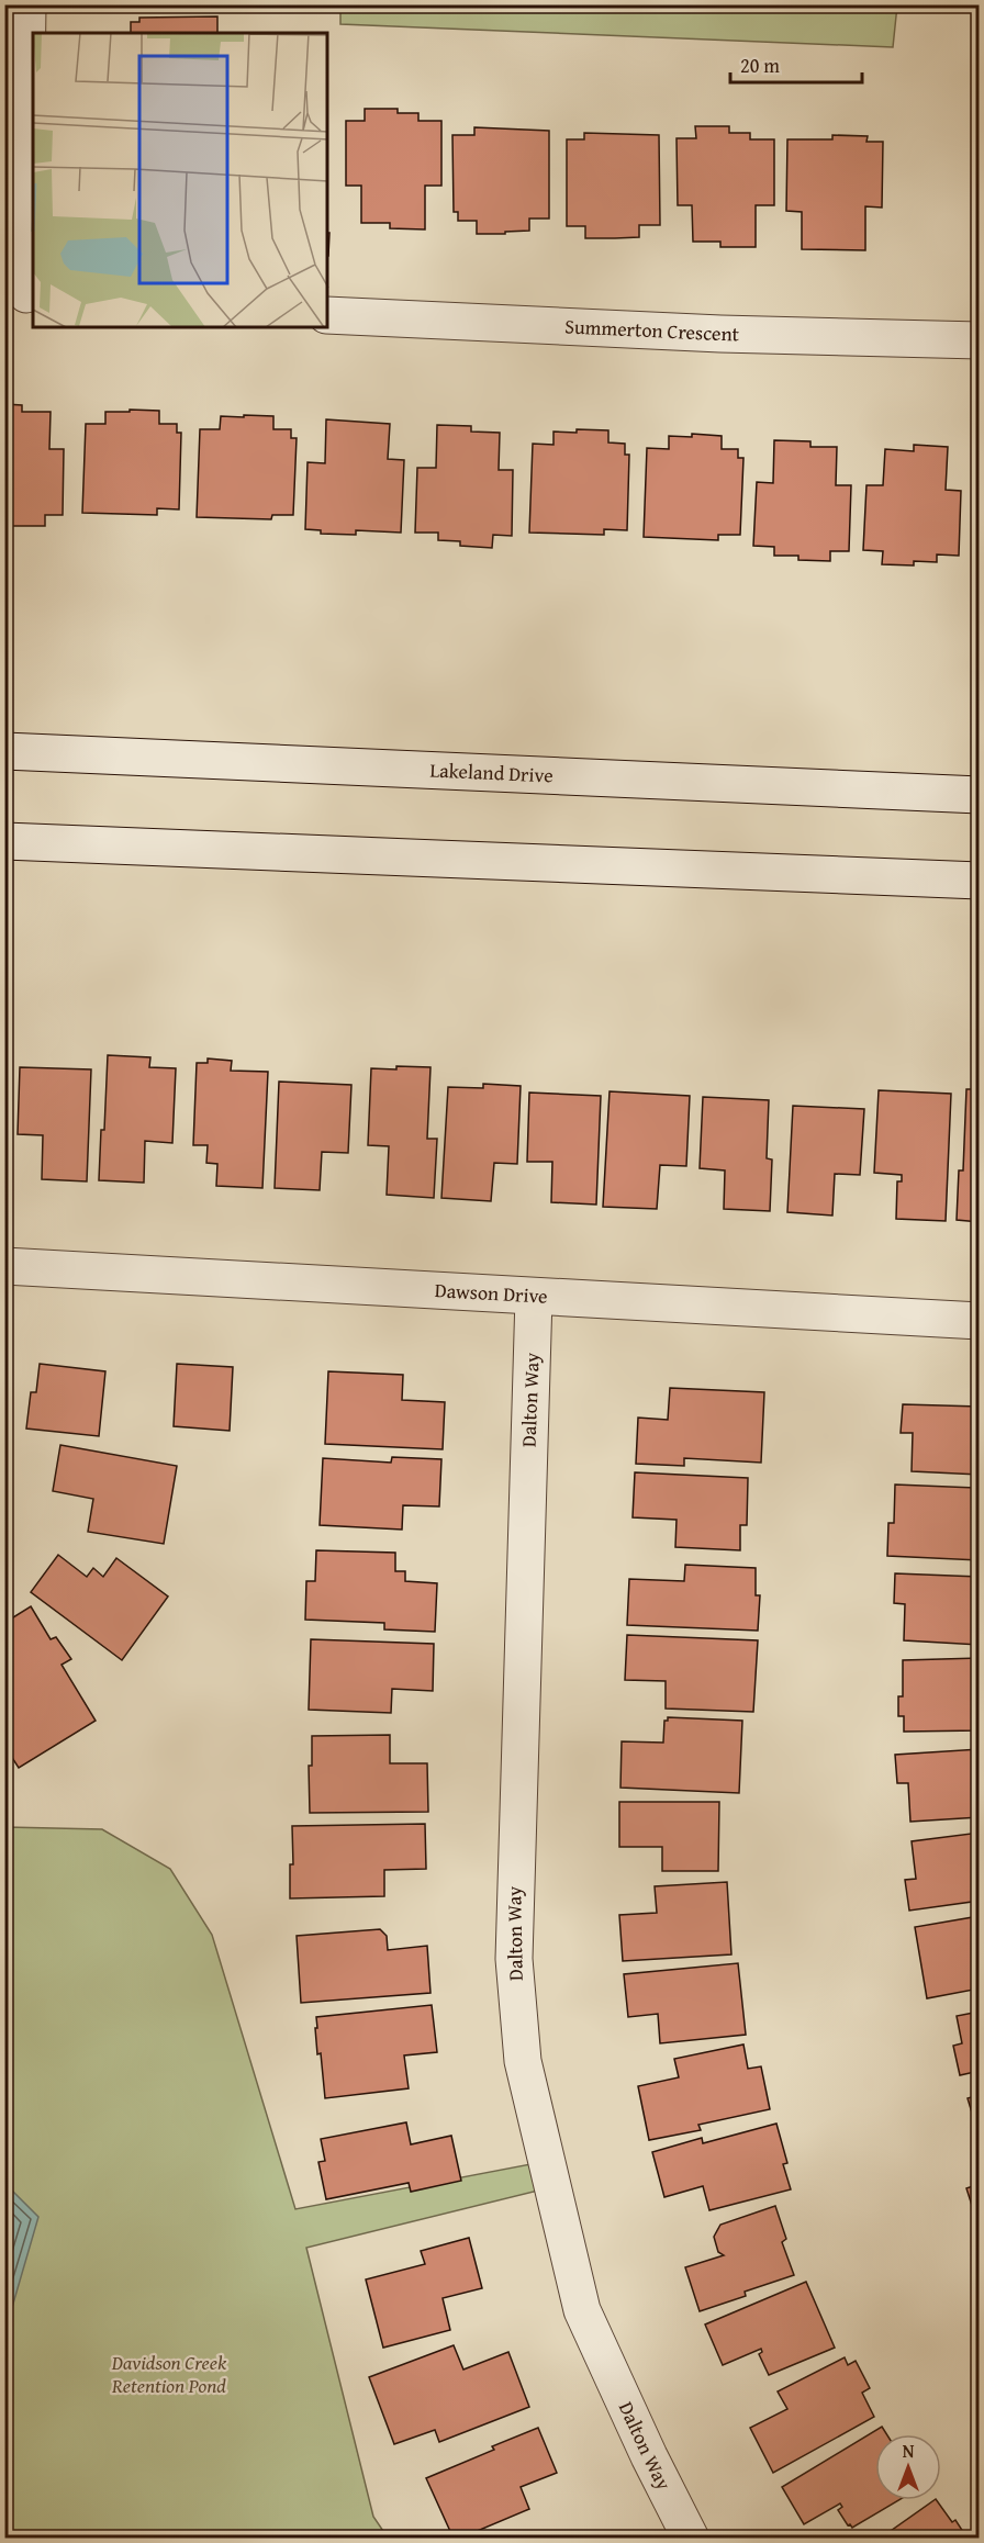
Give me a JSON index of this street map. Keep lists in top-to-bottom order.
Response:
{
  "streets": {
    "street": [
      "Summerton Crescent",
      "Lakeland Drive",
      "Dawson Drive",
      "Dalton Way"
    ]
  },
  "crossings": [
    ["Dawson Drive", "Dalton Way"]
  ],
  "parks": ["Davidson Creek Retention Pond"],
  "scale_bar": "20 m",
  "north": "top"
}
